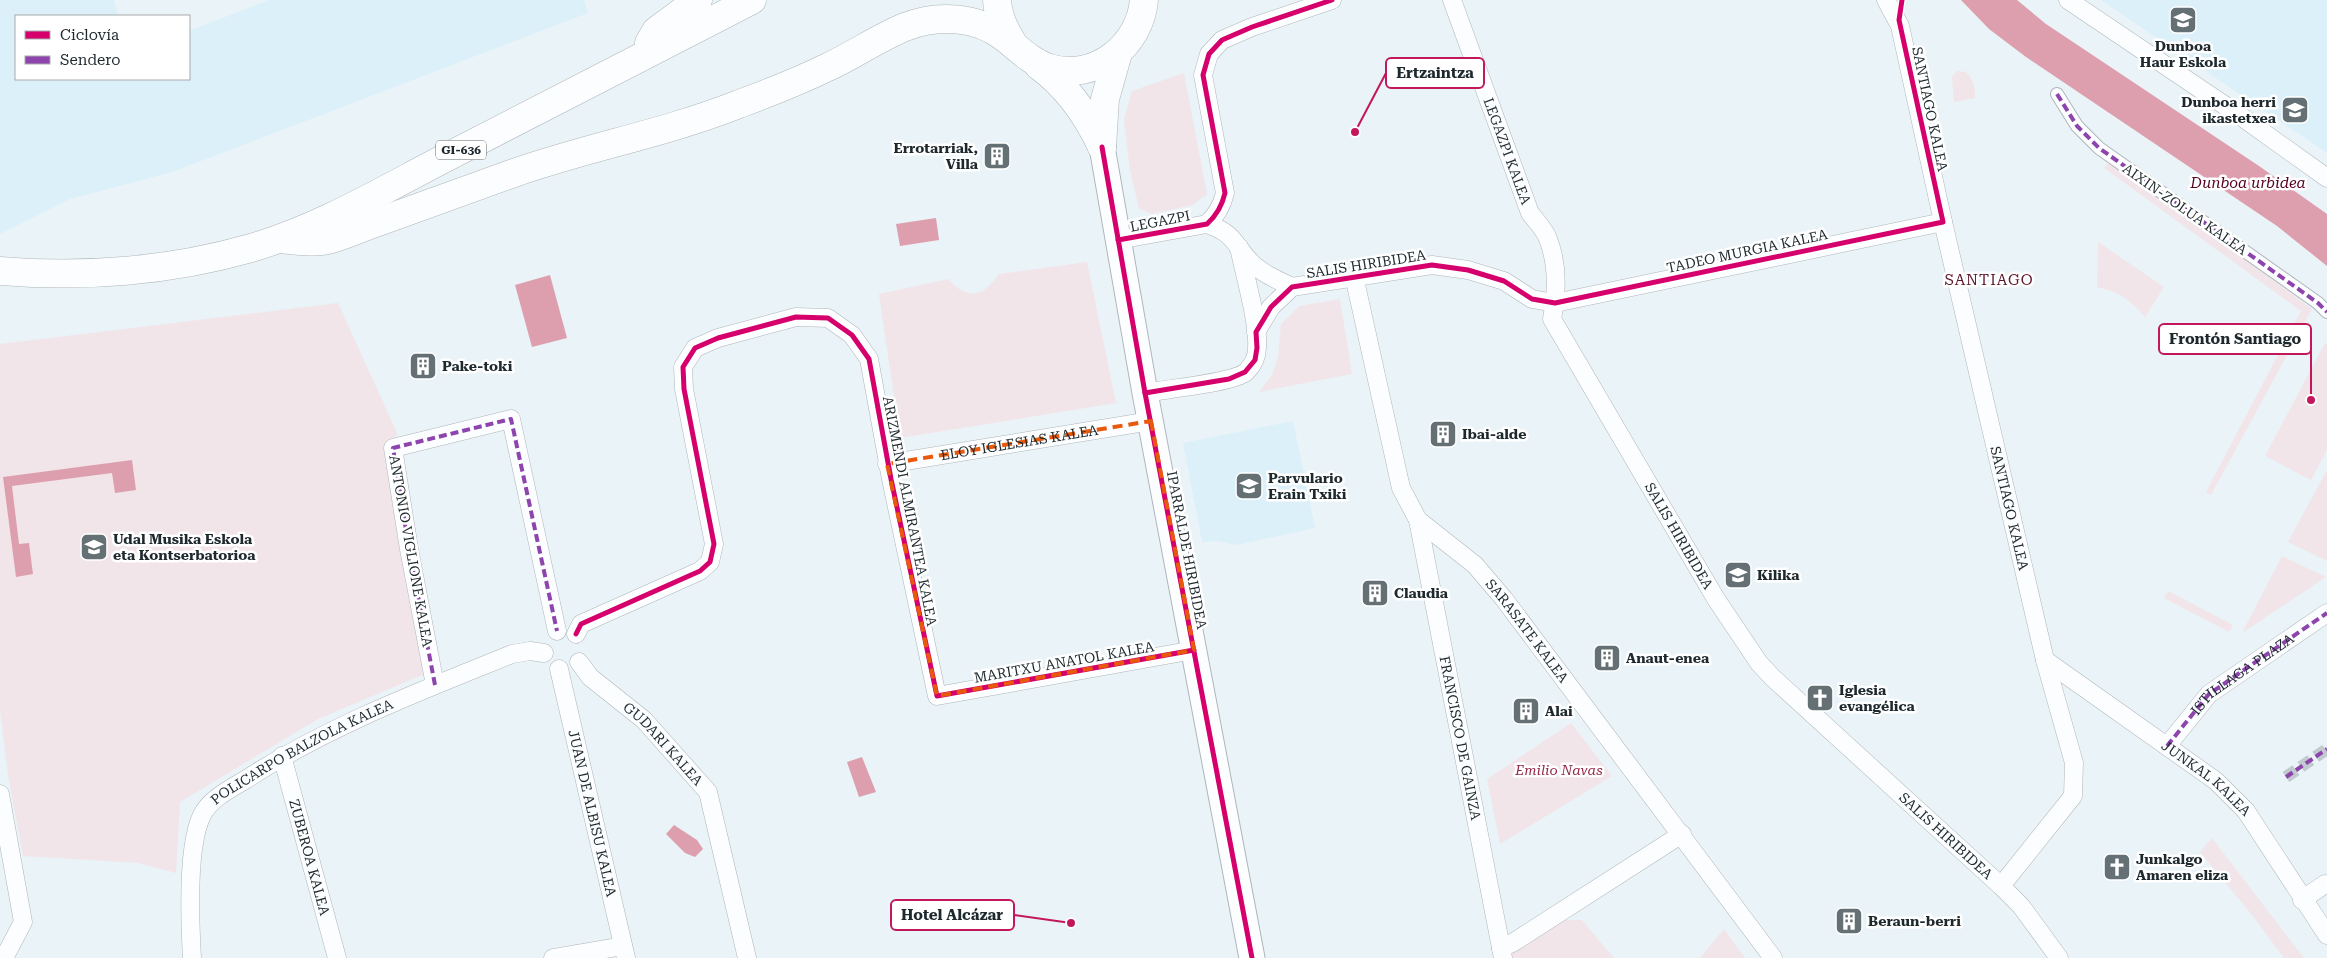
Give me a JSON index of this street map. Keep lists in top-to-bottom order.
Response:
{
  "streets": {
    "main road": ["GI-636", "IPARRALDE HIRIBIDEA"],
    "street": [
      "SANTIAGO KALEA",
      "LEGAZPI KALEA",
      "AIXIN-ZOLUA KALEA",
      "LEGAZPI",
      "TADEO MURGIA KALEA",
      "SALIS HIRIBIDEA",
      "ELOY IGLESIAS KALEA",
      "ARIZMENDI ALMIRANTEA KALEA",
      "ANTONIO VIGLIONE KALEA",
      "SARASATE KALEA",
      "MARITXU ANATOL KALEA",
      "ISTILLAGA PLAZA",
      "FRANCISCO DE GAINZA",
      "GUDARI KALEA",
      "POLICARPO BALZOLA KALEA",
      "JUNKAL KALEA",
      "JUAN DE ALBISU KALEA",
      "ZUBEROA KALEA"
    ]
  },
  "crossings": [
    ["SANTIAGO KALEA", "TADEO MURGIA KALEA"],
    ["SANTIAGO KALEA", "SALIS HIRIBIDEA"],
    ["SANTIAGO KALEA", "JUNKAL KALEA"],
    ["LEGAZPI KALEA", "TADEO MURGIA KALEA"],
    ["LEGAZPI KALEA", "SALIS HIRIBIDEA"],
    ["LEGAZPI", "SALIS HIRIBIDEA"],
    ["LEGAZPI", "IPARRALDE HIRIBIDEA"],
    ["TADEO MURGIA KALEA", "SALIS HIRIBIDEA"],
    ["SALIS HIRIBIDEA", "SARASATE KALEA"],
    ["ELOY IGLESIAS KALEA", "ARIZMENDI ALMIRANTEA KALEA"],
    ["ELOY IGLESIAS KALEA", "IPARRALDE HIRIBIDEA"],
    ["ARIZMENDI ALMIRANTEA KALEA", "ANTONIO VIGLIONE KALEA"],
    ["ARIZMENDI ALMIRANTEA KALEA", "MARITXU ANATOL KALEA"],
    ["ARIZMENDI ALMIRANTEA KALEA", "GUDARI KALEA"],
    ["ARIZMENDI ALMIRANTEA KALEA", "POLICARPO BALZOLA KALEA"],
    ["ARIZMENDI ALMIRANTEA KALEA", "JUAN DE ALBISU KALEA"],
    ["IPARRALDE HIRIBIDEA", "MARITXU ANATOL KALEA"],
    ["ANTONIO VIGLIONE KALEA", "GUDARI KALEA"],
    ["ANTONIO VIGLIONE KALEA", "POLICARPO BALZOLA KALEA"],
    ["ANTONIO VIGLIONE KALEA", "JUAN DE ALBISU KALEA"],
    ["SARASATE KALEA", "FRANCISCO DE GAINZA"],
    ["ISTILLAGA PLAZA", "JUNKAL KALEA"],
    ["GUDARI KALEA", "POLICARPO BALZOLA KALEA"],
    ["GUDARI KALEA", "JUAN DE ALBISU KALEA"],
    ["POLICARPO BALZOLA KALEA", "JUAN DE ALBISU KALEA"],
    ["POLICARPO BALZOLA KALEA", "ZUBEROA KALEA"]
  ],
  "districts": ["SANTIAGO"],
  "water": ["Dunboa urbidea"],
  "parks": ["Emilio Navas"],
  "places": {
    "school or university": [
      "Dunboa Haur Eskola",
      "Dunboa herri ikastetxea",
      "Parvulario Erain Txiki",
      "Udal Musika Eskola eta Kontserbatorioa",
      "Kilika"
    ],
    "other": ["Ertzaintza", "Frontón Santiago", "Hotel Alcázar"],
    "building": [
      "Errotarriak, Villa",
      "Pake-toki",
      "Ibai-alde",
      "Claudia",
      "Anaut-enea",
      "Alai",
      "Beraun-berri"
    ],
    "church": ["Iglesia evangélica", "Junkalgo Amaren eliza"]
  },
  "legend": ["Ciclovía", "Sendero"]
}
